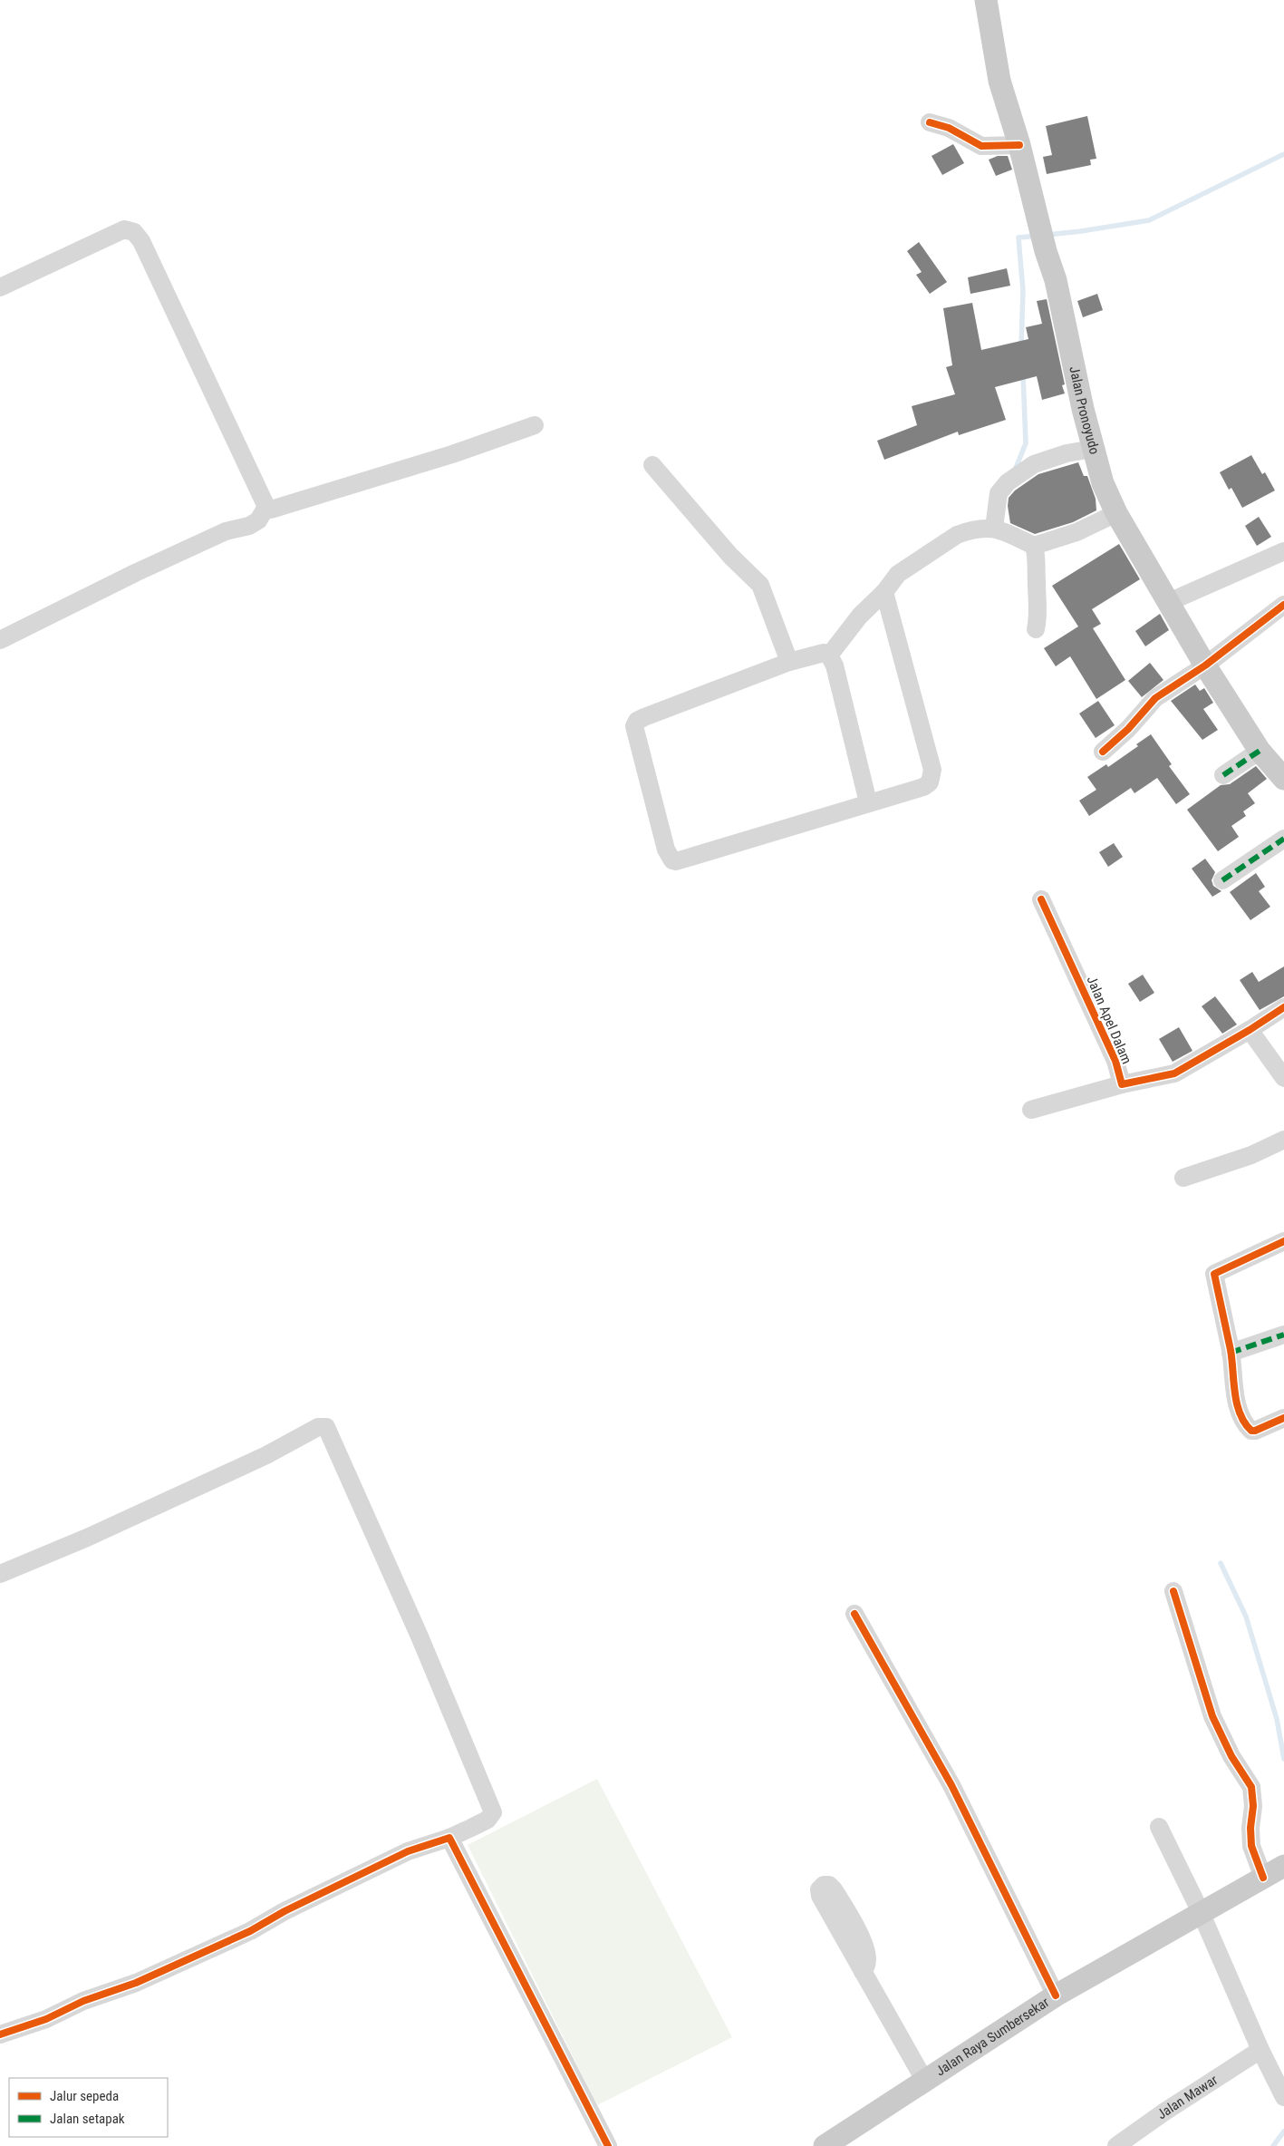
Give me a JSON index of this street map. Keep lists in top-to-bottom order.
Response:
{
  "streets": {
    "main road": ["Jalan Pronoyudo", "Jalan Raya Sumbersekar"],
    "street": ["Jalan Apel Dalam", "Jalan Mawar"]
  },
  "legend": ["Jalur sepeda", "Jalan setapak"]
}
